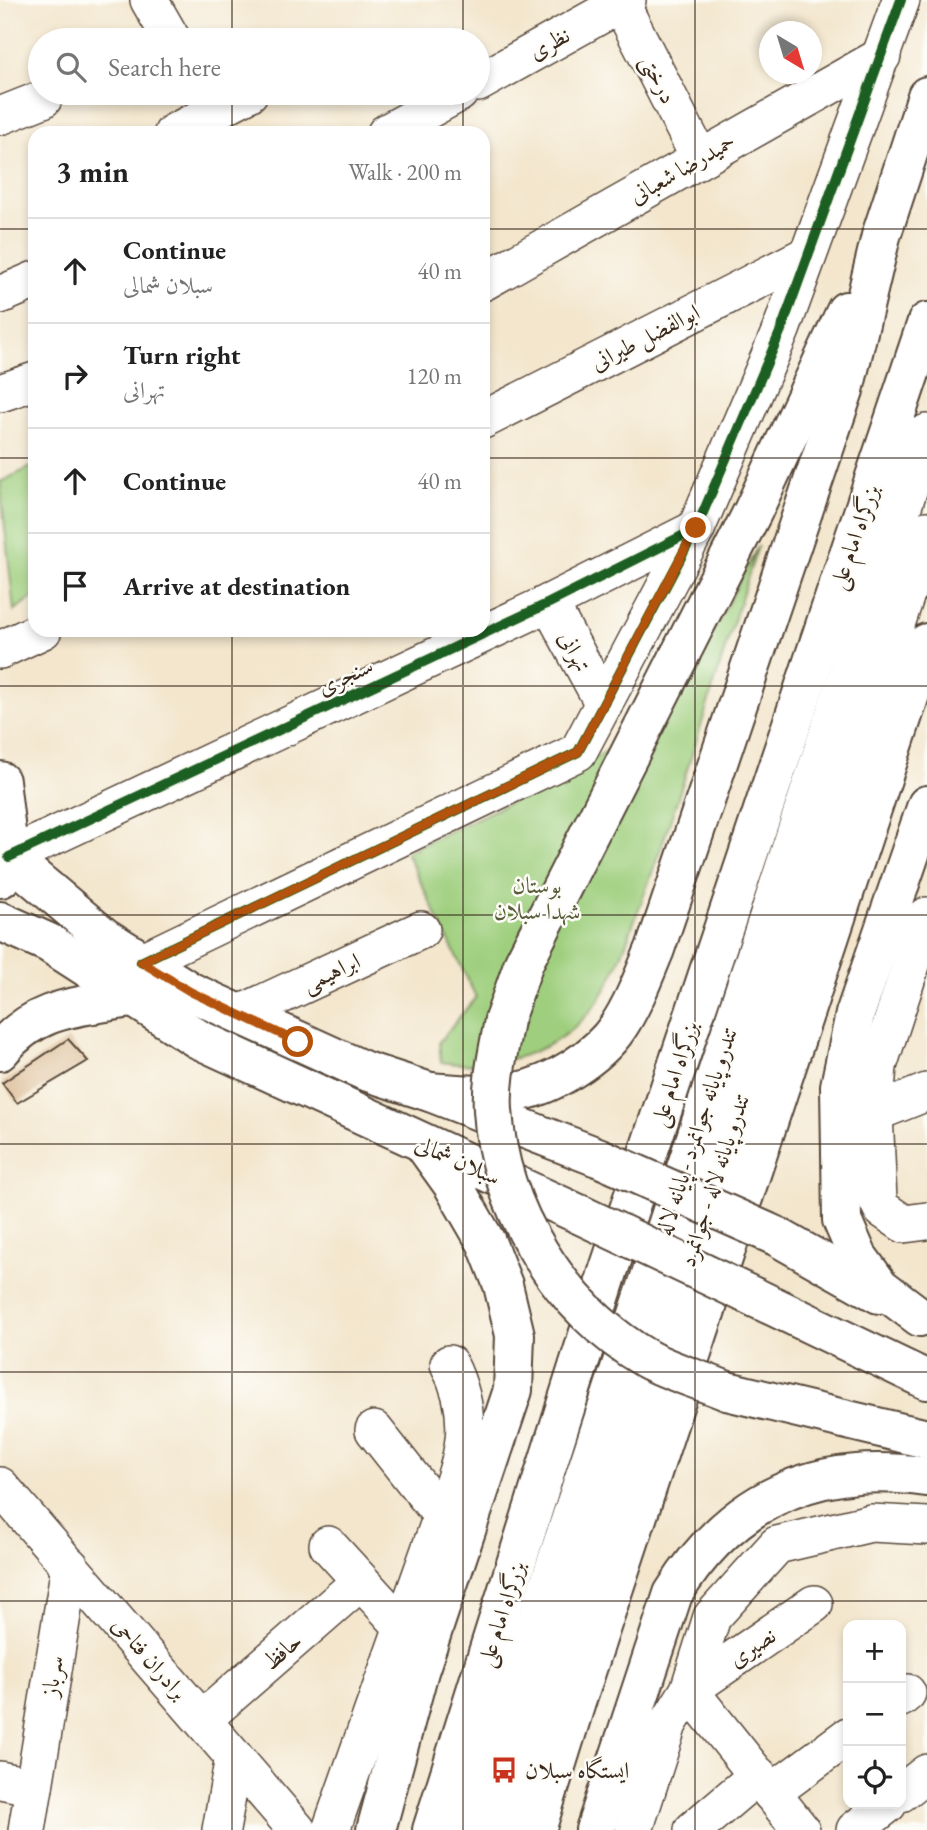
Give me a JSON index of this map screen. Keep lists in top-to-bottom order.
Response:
{
  "streets": {
    "main road": ["بزرگراه امام علی", "سبلان شمالی"],
    "street": [
      "نظری",
      "درختی",
      "حمیدرضا شعبانی",
      "ابوالفضل طیرانی",
      "تهرانی",
      "سنجری",
      "ابراهیمی",
      "تندرو پایانه جوانمرد - پایانه لاله",
      "تندرو پایانه لاله - جوانمرد",
      "نصیری",
      "حافظ",
      "برادران فتاحی",
      "سرباز"
    ]
  },
  "crossings": [
    ["نظری", "درختی"],
    ["درختی", "حمیدرضا شعبانی"],
    ["تهرانی", "سنجری"],
    ["حافظ", "برادران فتاحی"],
    ["برادران فتاحی", "سرباز"]
  ],
  "parks": ["بوستان شهدا سبلان"],
  "places": {
    "bus stop": ["ایستگاه سبلان"]
  },
  "north": "bottom right",
  "page": {
    "search": "Search here",
    "heading": ["3 min", "Walk · 200 m"],
    "list": [
      ["Continue", "سبلان شمالی", "40 m"],
      ["Turn right", "تهرانی", "120 m"],
      ["Continue", "40 m"],
      "Arrive at destination"
    ],
    "map_buttons": ["+", "−"]
  }
}
